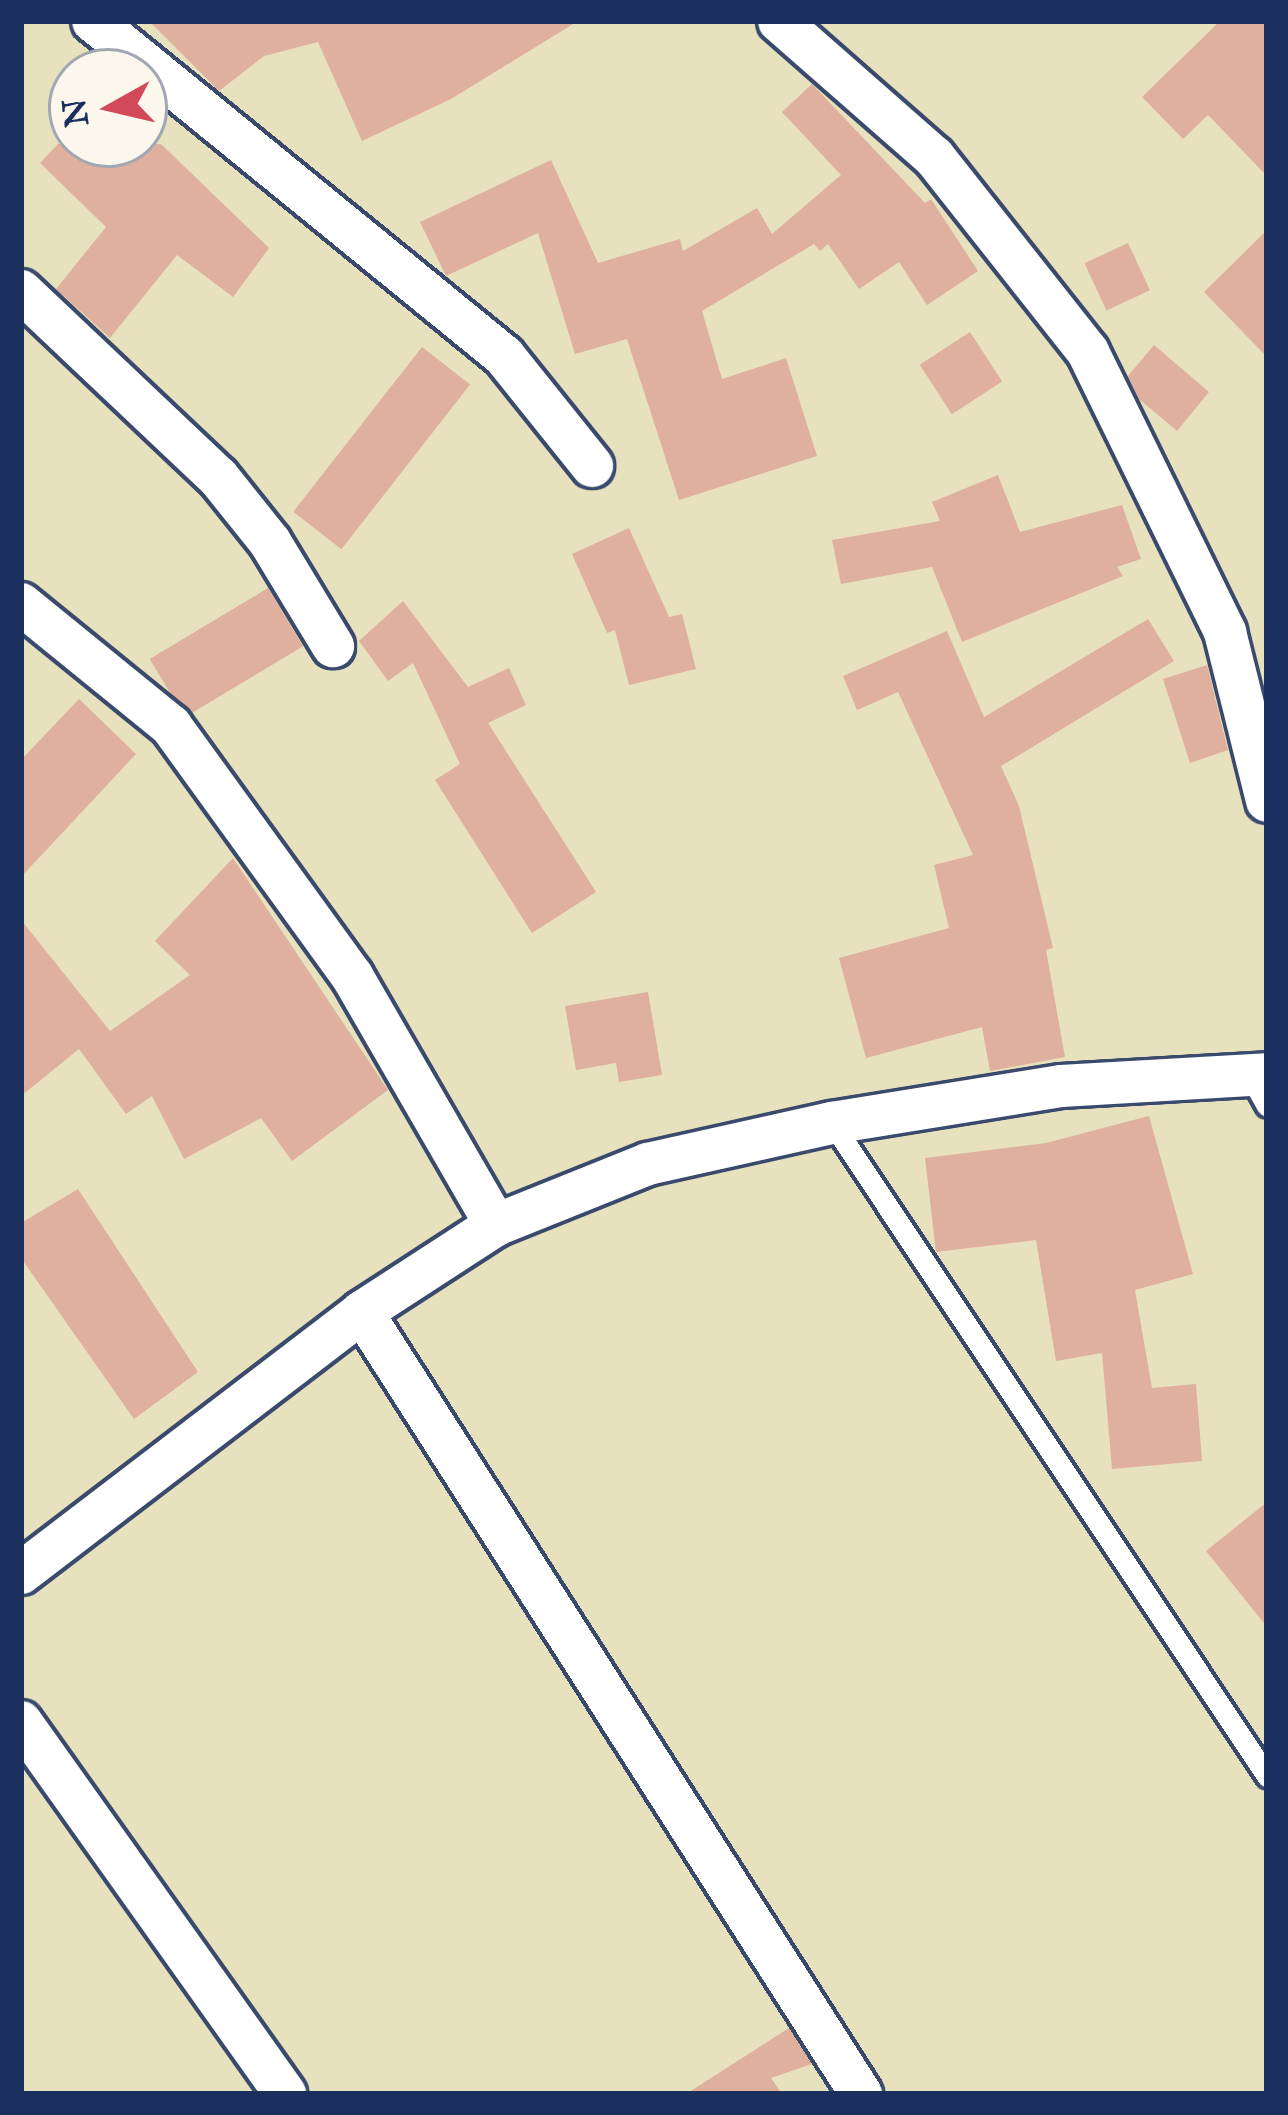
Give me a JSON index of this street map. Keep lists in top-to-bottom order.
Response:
{
  "north": "left"
}
